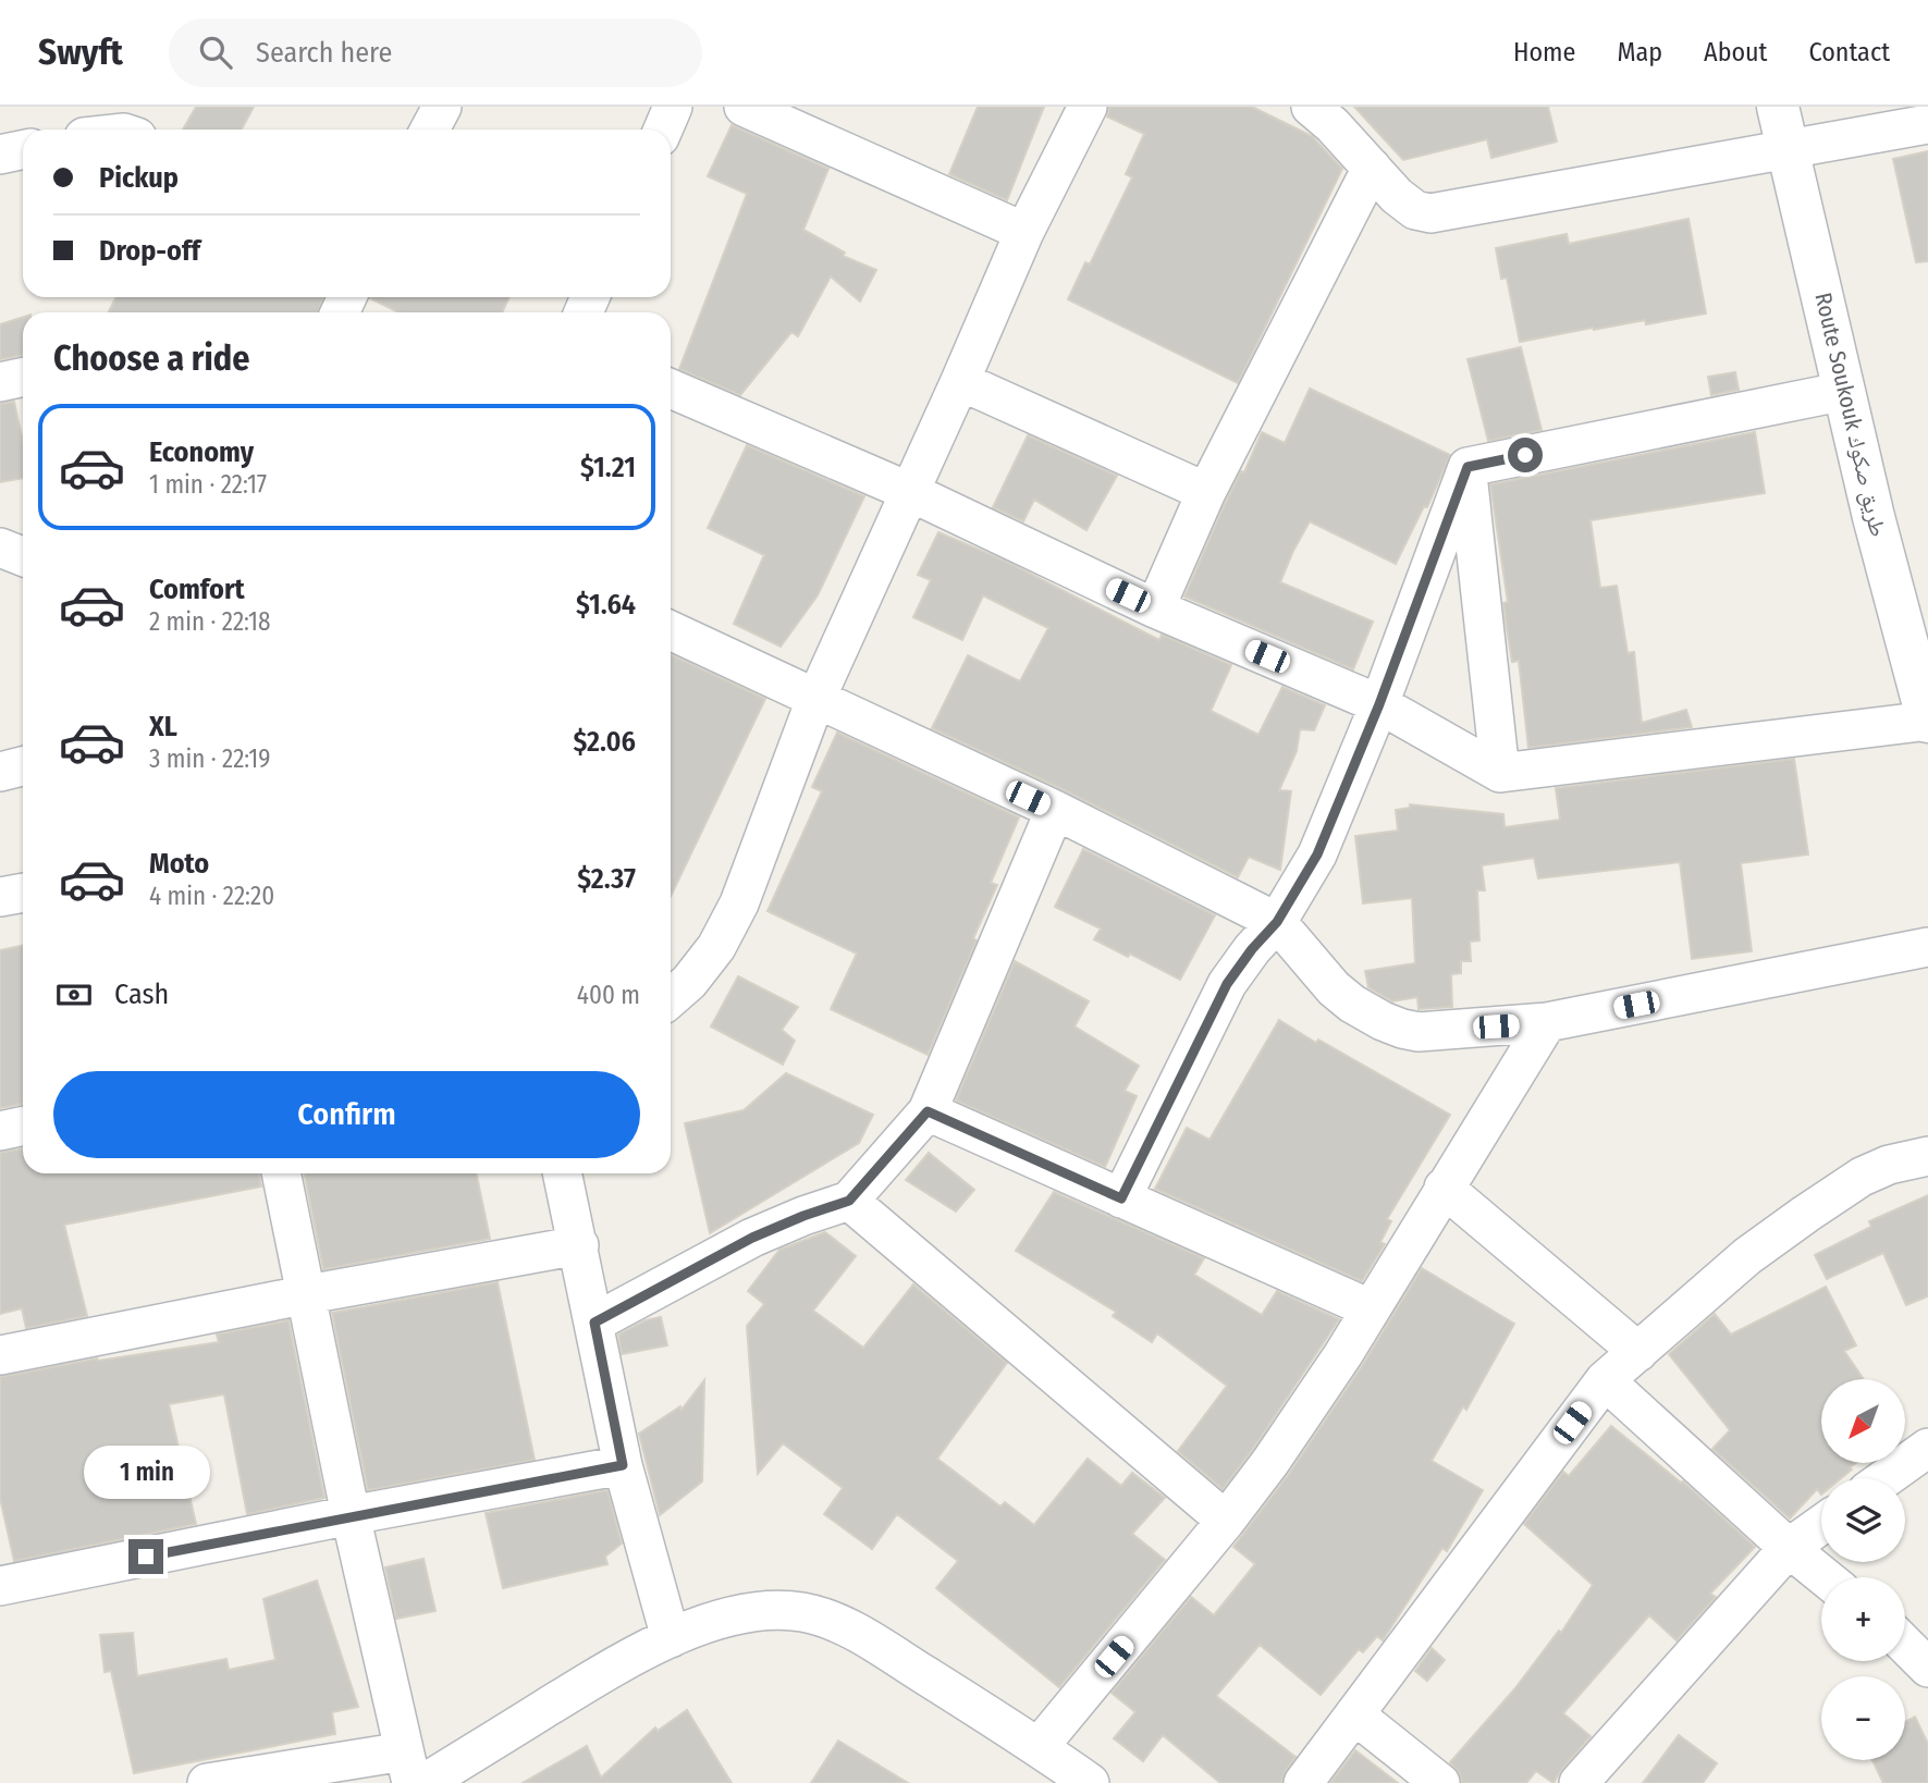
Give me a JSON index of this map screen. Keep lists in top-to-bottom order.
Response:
{
  "streets": {
    "street": ["Route Soukouk طريق صكوك"]
  },
  "north": "bottom left",
  "page": {
    "header": "Swyft",
    "search": "Search here",
    "nav": [
      "Home",
      "Map",
      "About",
      "Contact"
    ],
    "banner": ["Pickup", "Drop-off"],
    "heading": "Choose a ride",
    "list": [
      {
        "name": "Economy",
        "note": "1 min · 22:17",
        "value": "$1.21"
      },
      {
        "name": "Comfort",
        "note": "2 min · 22:18",
        "value": "$1.64"
      },
      {
        "name": "XL",
        "note": "3 min · 22:19",
        "value": "$2.06"
      },
      {
        "name": "Moto",
        "note": "4 min · 22:20",
        "value": "$2.37"
      }
    ],
    "pay": ["Cash", "400 m"],
    "buttons": "Confirm",
    "map_buttons": ["+", "−"],
    "bubble": "1 min"
  }
}
